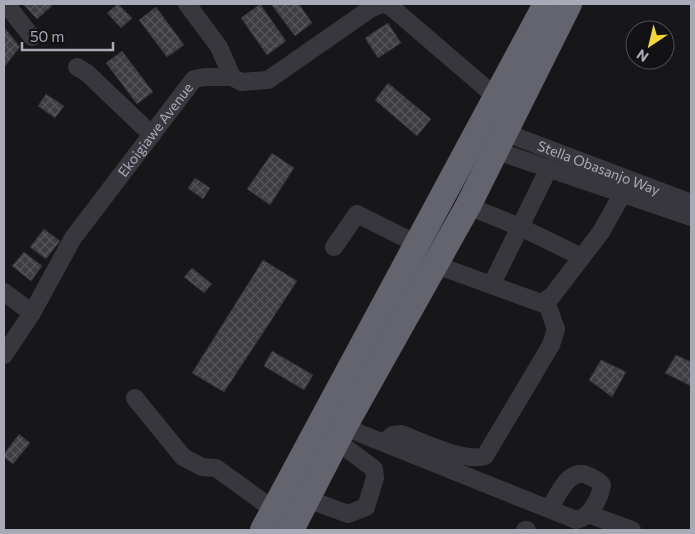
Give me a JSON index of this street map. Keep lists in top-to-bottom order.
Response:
{
  "streets": {
    "street": ["Ekoigiawe Avenue", "Stella Obasanjo Way"]
  },
  "scale_bar": "50 m",
  "north": "bottom left"
}
